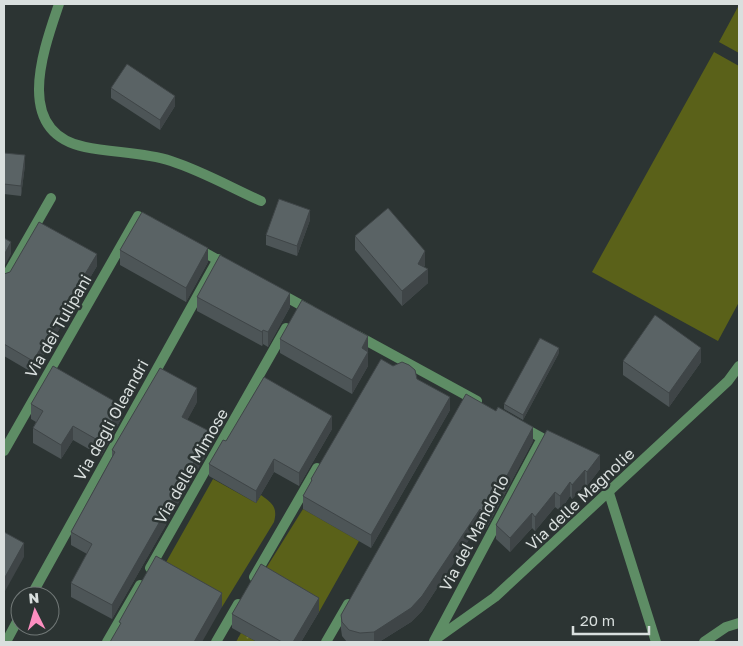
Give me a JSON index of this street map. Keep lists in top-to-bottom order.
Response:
{
  "streets": {
    "street": [
      "Via dei Tulipani",
      "Via degli Oleandri",
      "Via delle Mimose",
      "Via delle Magnolie",
      "Via del Mandorlo"
    ]
  },
  "crossings": [
    ["Via delle Magnolie", "Via del Mandorlo"]
  ],
  "scale_bar": "20 m",
  "north": "top"
}
